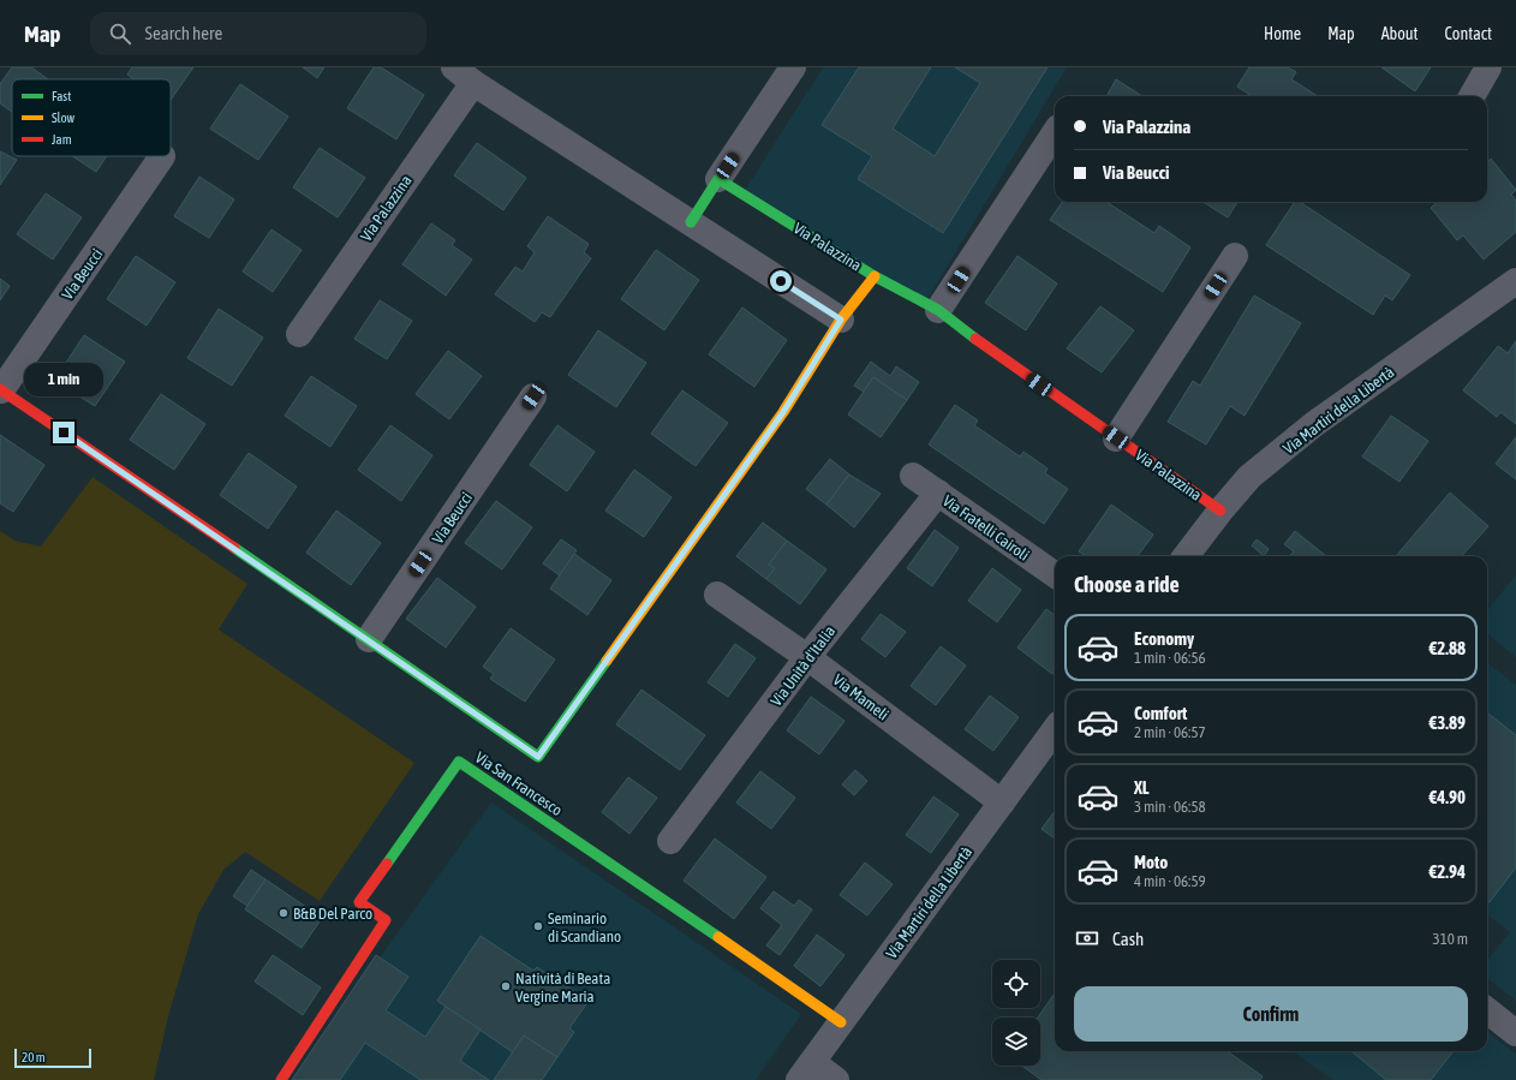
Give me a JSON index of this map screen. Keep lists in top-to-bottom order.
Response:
{
  "streets": {
    "street": [
      "Via Palazzina",
      "Via Beucci",
      "Via Martiri della Libertà",
      "Via Fratelli Cairoli",
      "Via Unità d'Italia",
      "Via Mameli",
      "Via San Francesco"
    ]
  },
  "crossings": [
    ["Via Palazzina", "Via Beucci"],
    ["Via Palazzina", "Via Martiri della Libertà"],
    ["Via Martiri della Libertà", "Via Mameli"],
    ["Via Martiri della Libertà", "Via San Francesco"],
    ["Via Fratelli Cairoli", "Via Unità d'Italia"],
    ["Via Unità d'Italia", "Via Mameli"]
  ],
  "places": ["B&B Del Parco", "Seminario di Scandiano", "Natività di Beata Vergine Maria"],
  "legend": ["Fast", "Slow", "Jam"],
  "scale_bar": "20 m",
  "page": {
    "header": "Map",
    "search": "Search here",
    "nav": [
      "Home",
      "Map",
      "About",
      "Contact"
    ],
    "banner": ["Via Palazzina", "Via Beucci"],
    "bubble": "1 min",
    "heading": "Choose a ride",
    "list": [
      {
        "name": "Economy",
        "note": "1 min · 06:56",
        "value": "€2.88"
      },
      {
        "name": "Comfort",
        "note": "2 min · 06:57",
        "value": "€3.89"
      },
      {
        "name": "XL",
        "note": "3 min · 06:58",
        "value": "€4.90"
      },
      {
        "name": "Moto",
        "note": "4 min · 06:59",
        "value": "€2.94"
      }
    ],
    "pay": ["Cash", "310 m"],
    "buttons": "Confirm",
    "scale": "20 m"
  }
}
